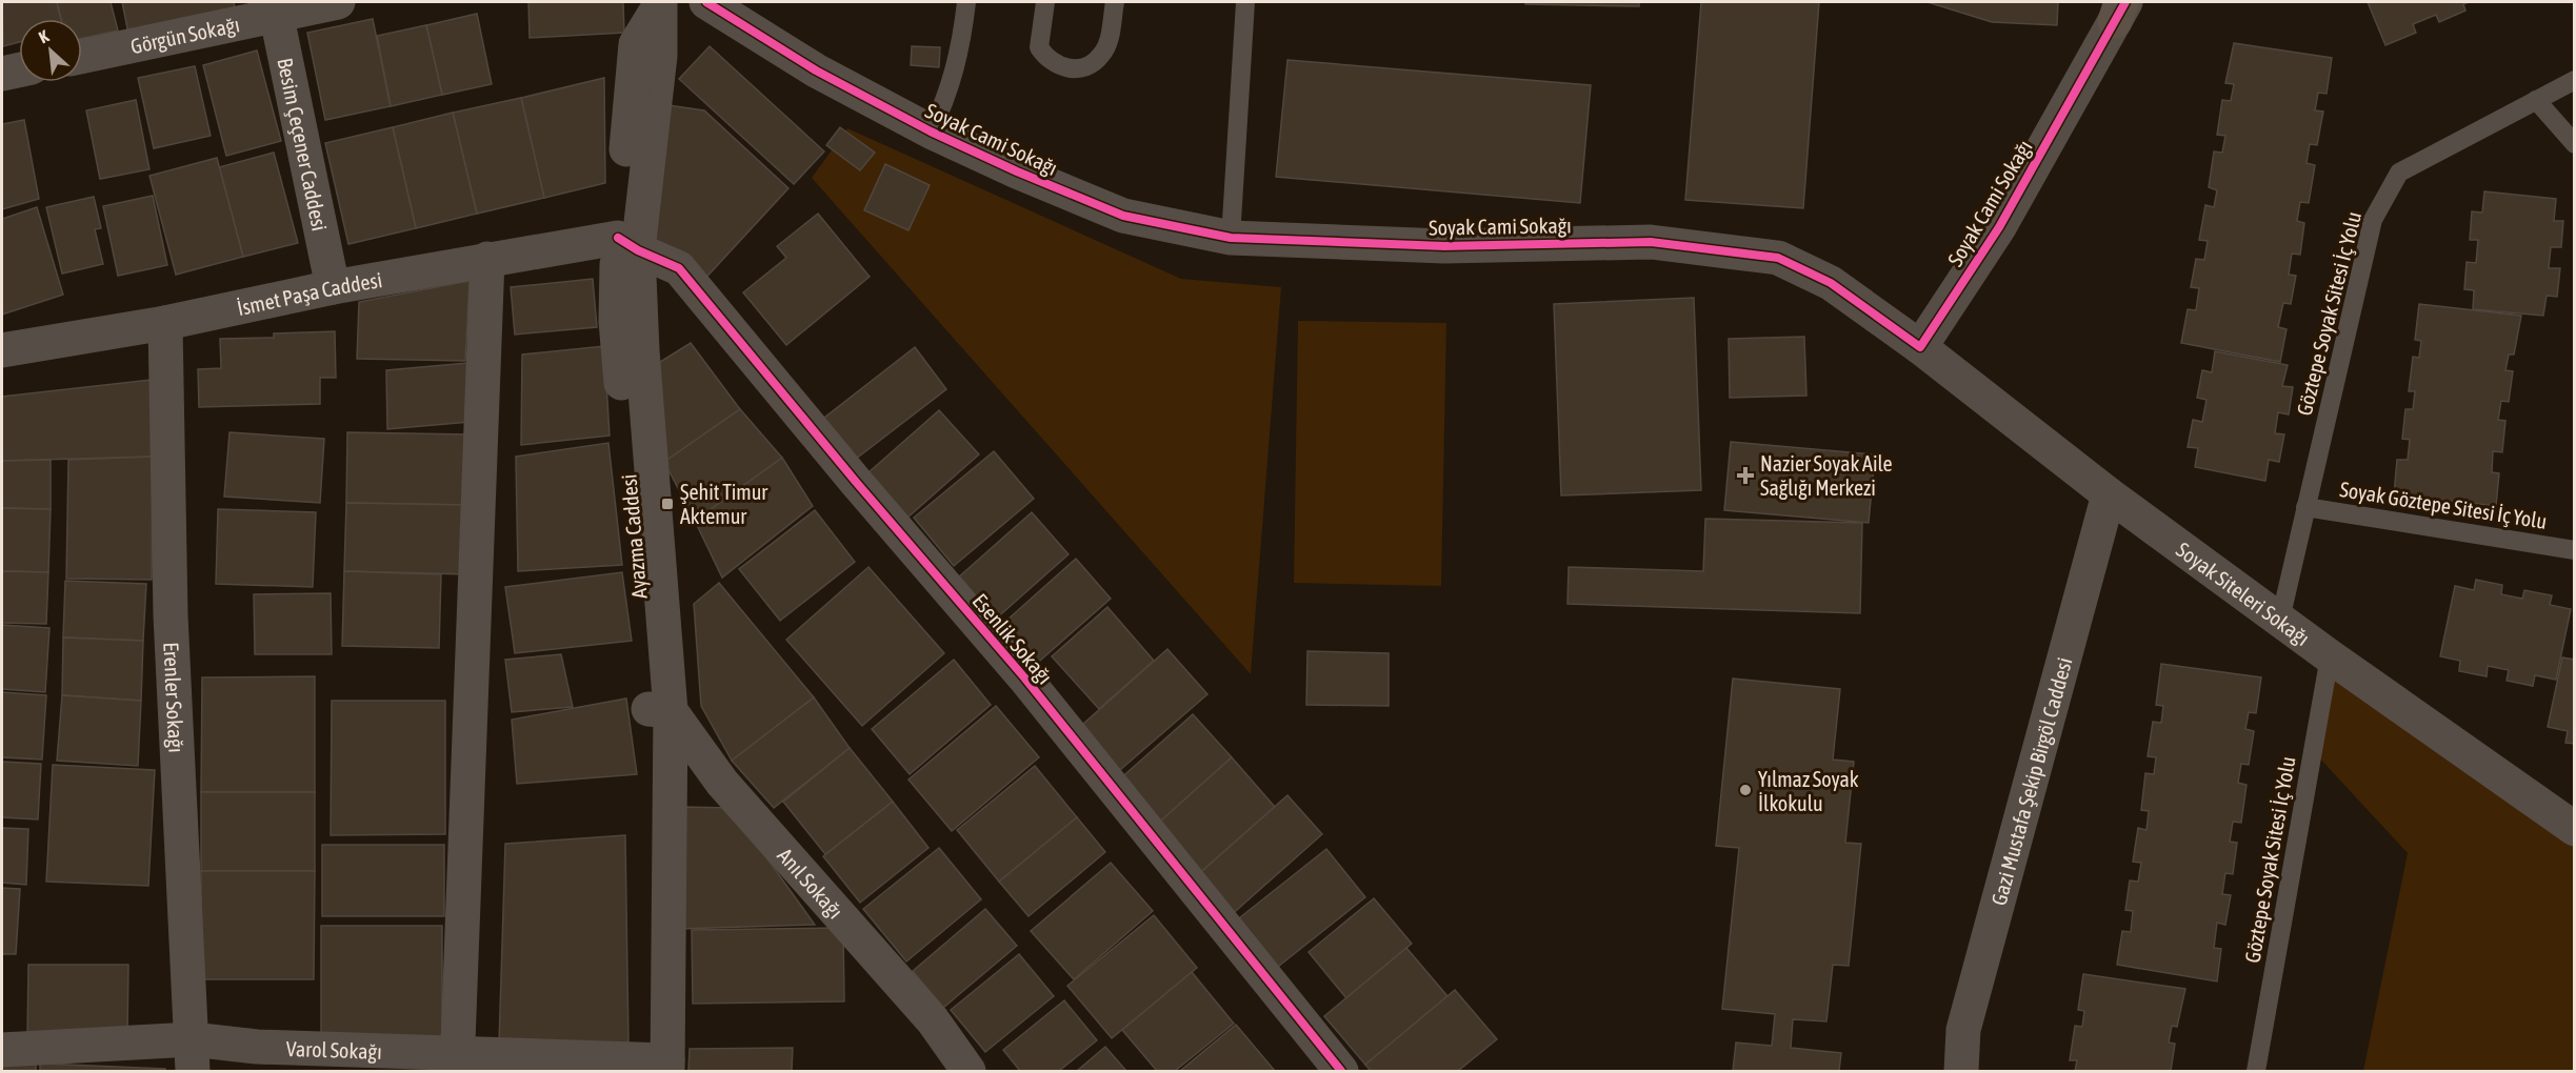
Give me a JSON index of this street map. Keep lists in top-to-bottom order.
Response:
{
  "streets": {
    "street": [
      "Görgün Sokağı",
      "Soyak Cami Sokağı",
      "Besim Çeçener Caddesi",
      "İsmet Paşa Caddesi",
      "Ayazma Caddesi",
      "Soyak Siteleri Sokağı",
      "Esenlik Sokağı",
      "Erenler Sokağı",
      "Gazi Mustafa Şekip Birgöl Caddesi",
      "Anıl Sokağı",
      "Varol Sokağı"
    ],
    "lane": ["Göztepe Soyak Sitesi İç Yolu", "Soyak Göztepe Sitesi İç Yolu"]
  },
  "crossings": [
    ["Görgün Sokağı", "Besim Çeçener Caddesi"],
    ["Soyak Cami Sokağı", "Soyak Siteleri Sokağı"],
    ["Besim Çeçener Caddesi", "İsmet Paşa Caddesi"],
    ["İsmet Paşa Caddesi", "Ayazma Caddesi"],
    ["İsmet Paşa Caddesi", "Esenlik Sokağı"],
    ["İsmet Paşa Caddesi", "Erenler Sokağı"],
    ["Göztepe Soyak Sitesi İç Yolu", "Soyak Göztepe Sitesi İç Yolu"],
    ["Göztepe Soyak Sitesi İç Yolu", "Soyak Siteleri Sokağı"],
    ["Ayazma Caddesi", "Esenlik Sokağı"],
    ["Ayazma Caddesi", "Anıl Sokağı"],
    ["Ayazma Caddesi", "Varol Sokağı"],
    ["Soyak Siteleri Sokağı", "Gazi Mustafa Şekip Birgöl Caddesi"],
    ["Erenler Sokağı", "Varol Sokağı"]
  ],
  "places": {
    "health": ["Nazier Soyak Aile Sağlığı Merkezi"],
    "transit": ["Şehit Timur Aktemur"],
    "other": ["Yılmaz Soyak İlkokulu"]
  },
  "north": "top left"
}
